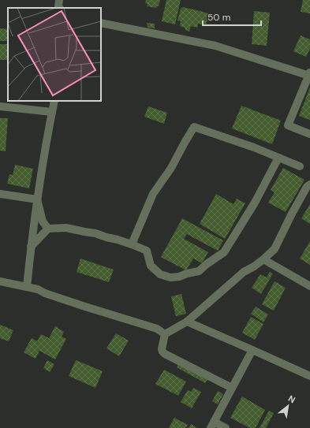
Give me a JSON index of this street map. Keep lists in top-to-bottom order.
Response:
{
  "scale_bar": "50 m",
  "north": "top right"
}
